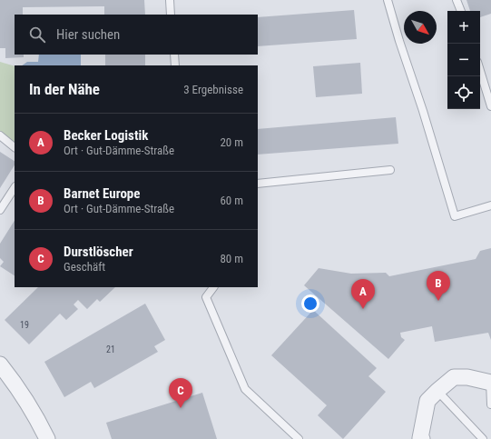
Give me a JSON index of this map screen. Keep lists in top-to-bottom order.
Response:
{
  "house_numbers": ["19", "21"],
  "north": "bottom right",
  "page": {
    "map_buttons": ["+", "−"],
    "search": "Hier suchen",
    "heading": ["In der Nähe", "3 Ergebnisse"],
    "list": [
      {
        "mark": "A",
        "name": "Becker Logistik",
        "note": "Ort · Gut-Dämme-Straße",
        "value": "20 m"
      },
      {
        "mark": "B",
        "name": "Barnet Europe",
        "note": "Ort · Gut-Dämme-Straße",
        "value": "60 m"
      },
      {
        "mark": "C",
        "name": "Durstlöscher",
        "note": "Geschäft",
        "value": "80 m"
      }
    ],
    "pins": ["B", "A", "C"]
  }
}
